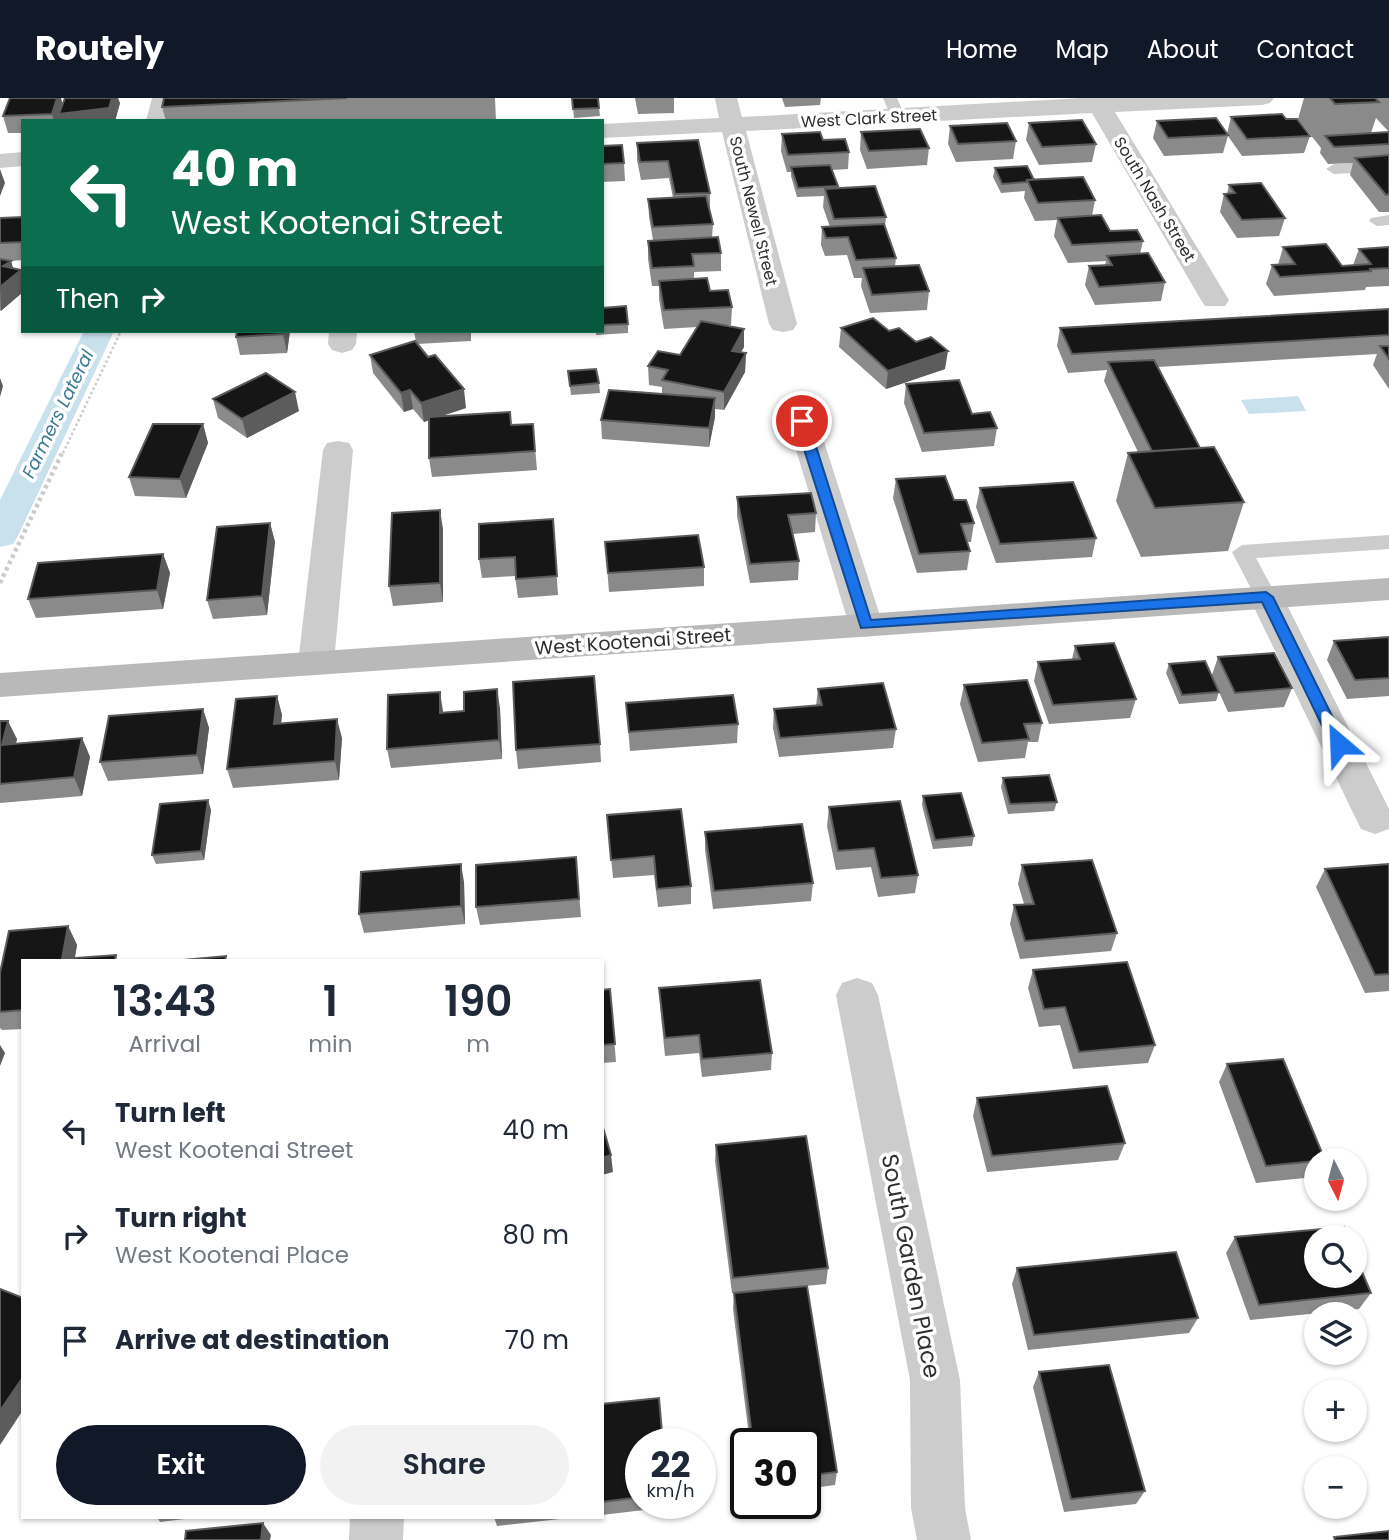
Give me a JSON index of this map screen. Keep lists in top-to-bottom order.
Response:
{
  "streets": {
    "street": [
      "West Clark Street",
      "South Nash Street",
      "South Newell Street",
      "West Kootenai Street",
      "South Garden Place"
    ]
  },
  "crossings": [
    ["West Clark Street", "South Nash Street"],
    ["West Clark Street", "South Newell Street"]
  ],
  "water": ["Farmers Lateral"],
  "north": "bottom",
  "page": {
    "header": "Routely",
    "nav": [
      "Home",
      "Map",
      "About",
      "Contact"
    ],
    "turn": ["40 m", "West Kootenai Street"],
    "then": "Then",
    "eta": [
      "13:43",
      "Arrival",
      "1",
      "min",
      "190",
      "m"
    ],
    "list": [
      {
        "name": "Turn left",
        "note": "West Kootenai Street",
        "value": "40 m"
      },
      {
        "name": "Turn right",
        "note": "West Kootenai Place",
        "value": "80 m"
      },
      {
        "name": "Arrive at destination",
        "value": "70 m"
      }
    ],
    "map_buttons": ["+", "−"],
    "buttons": ["Exit", "Share"],
    "speed": "22 km/h",
    "limit": "30"
  }
}
